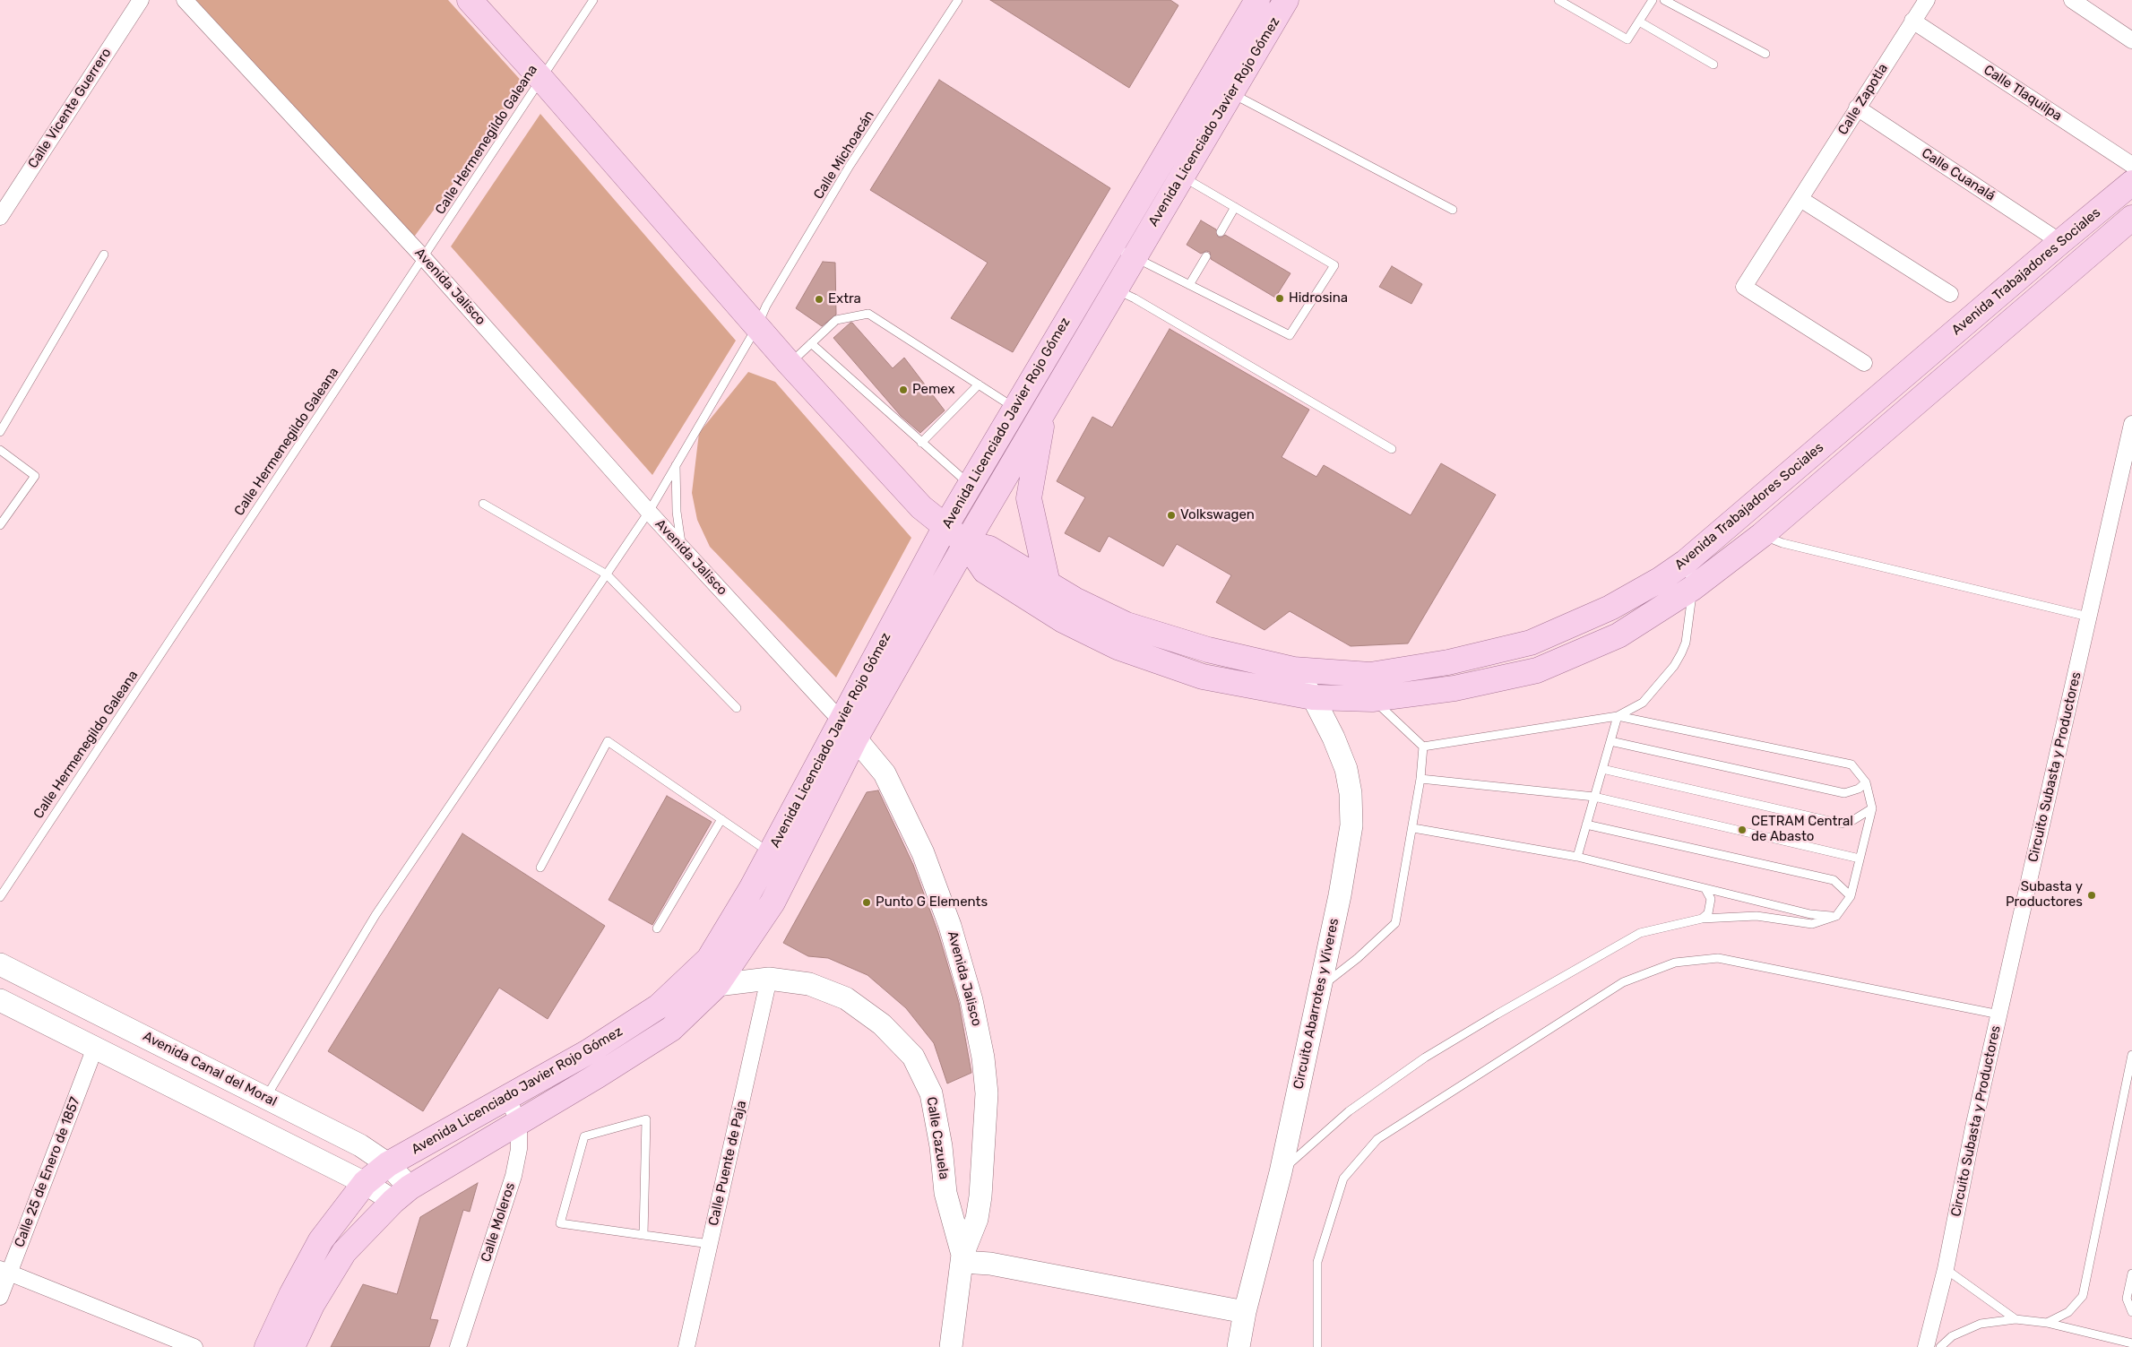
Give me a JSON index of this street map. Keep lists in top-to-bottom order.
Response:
{
  "streets": {
    "main road": [
      "Avenida Licenciado Javier Rojo Gómez",
      "Avenida Trabajadores Sociales",
      "Avenida Jalisco",
      "Circuito Abarrotes y Víveres",
      "Avenida Canal del Moral",
      "Calle Cazuela"
    ],
    "street": [
      "Calle Tlaquilpa",
      "Calle Zapotla",
      "Calle Vicente Guerrero",
      "Calle Cuanalá",
      "Circuito Subasta y Productores",
      "Calle Puente de Paja",
      "Calle 25 de Enero de 1857",
      "Calle Moleros"
    ],
    "lane": ["Calle Hermenegildo Galeana", "Calle Michoacán"]
  },
  "crossings": [
    ["Calle Tlaquilpa", "Calle Zapotla"],
    ["Calle Zapotla", "Calle Cuanalá"],
    ["Avenida Licenciado Javier Rojo Gómez", "Avenida Trabajadores Sociales"],
    ["Avenida Licenciado Javier Rojo Gómez", "Avenida Jalisco"],
    ["Avenida Licenciado Javier Rojo Gómez", "Avenida Canal del Moral"],
    ["Avenida Licenciado Javier Rojo Gómez", "Calle Cazuela"],
    ["Avenida Licenciado Javier Rojo Gómez", "Calle Moleros"],
    ["Calle Hermenegildo Galeana", "Avenida Jalisco"],
    ["Calle Michoacán", "Avenida Jalisco"],
    ["Calle Michoacán", "Avenida Canal del Moral"],
    ["Calle Cuanalá", "Avenida Trabajadores Sociales"],
    ["Avenida Trabajadores Sociales", "Circuito Abarrotes y Víveres"],
    ["Avenida Jalisco", "Calle Cazuela"],
    ["Calle Cazuela", "Calle Puente de Paja"]
  ],
  "places": [
    "Hidrosina",
    "Extra",
    "Pemex",
    "Volkswagen",
    "CETRAM Central de Abasto",
    "Subasta y Productores",
    "Punto G Elements"
  ]
}
